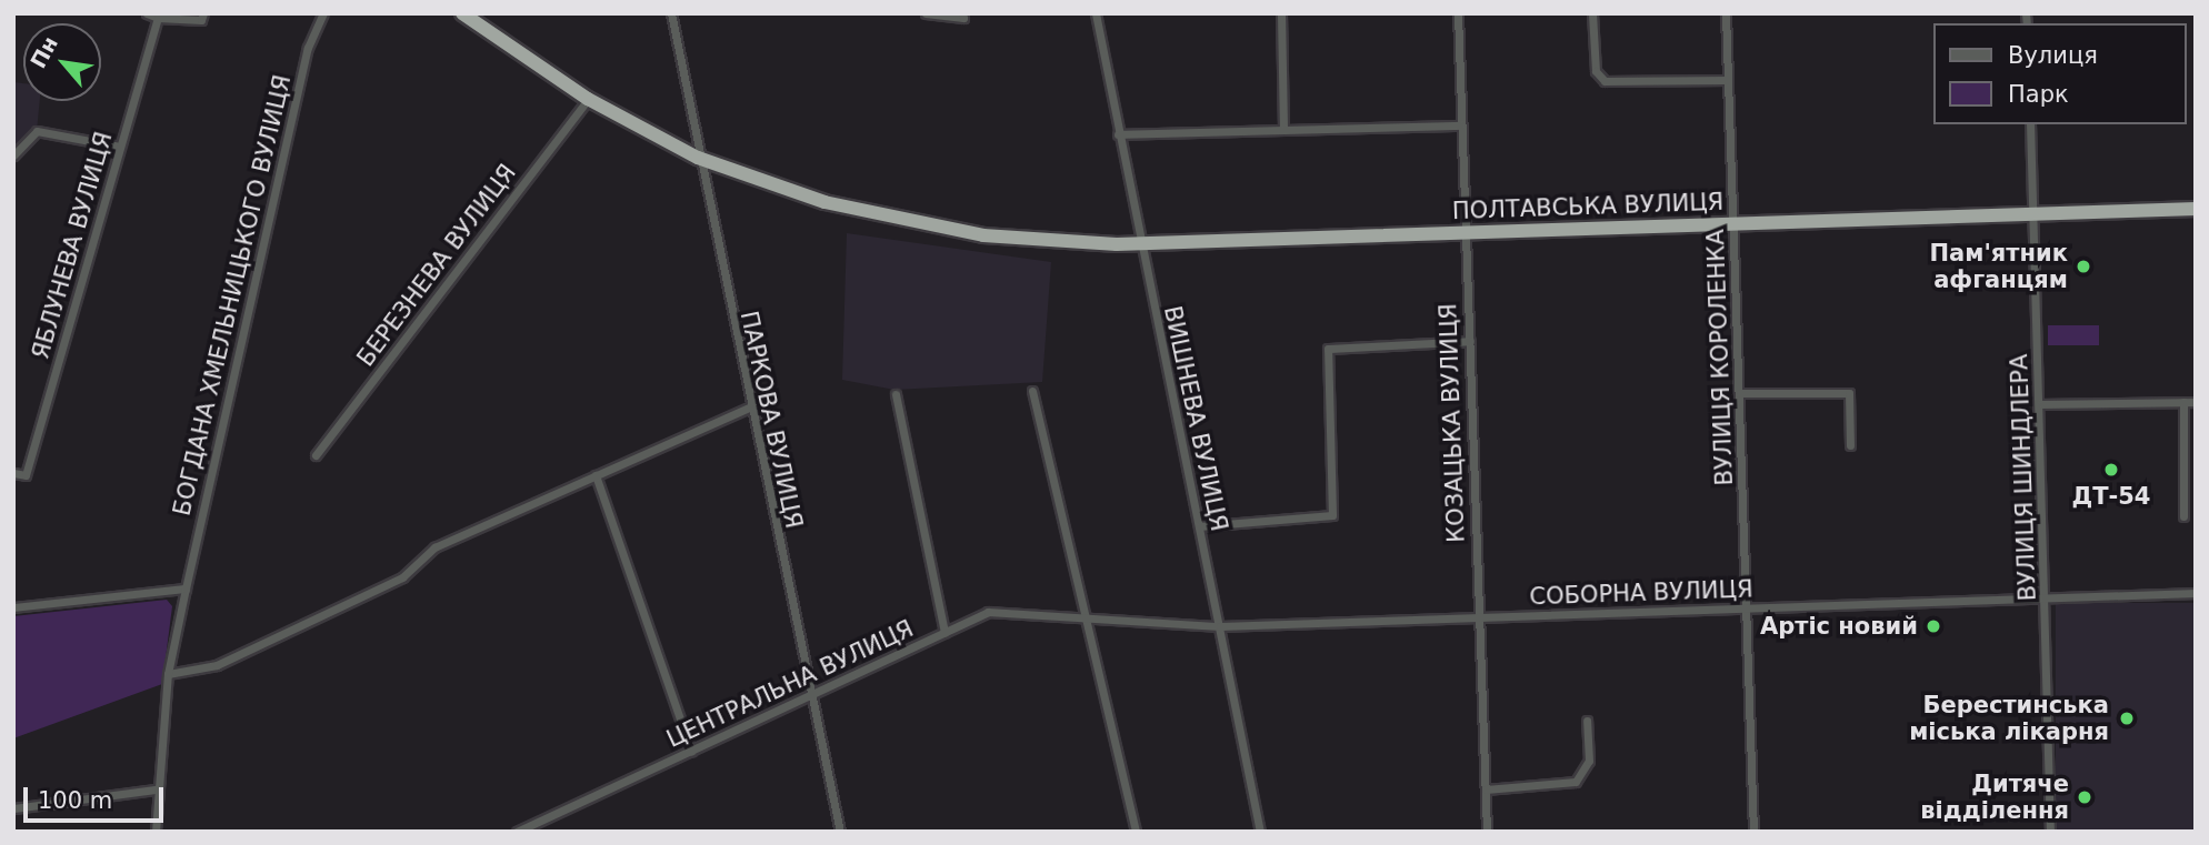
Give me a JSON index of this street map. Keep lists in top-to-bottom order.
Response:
{
  "streets": {
    "highway": ["ПОЛТАВСЬКА ВУЛИЦЯ"],
    "street": [
      "ЯБЛУНЕВА ВУЛИЦЯ",
      "БЕРЕЗНЕВА ВУЛИЦЯ",
      "БОГДАНА ХМЕЛЬНИЦЬКОГО ВУЛИЦЯ",
      "ВУЛИЦЯ КОРОЛЕНКА",
      "ВИШНЕВА ВУЛИЦЯ",
      "ПАРКОВА ВУЛИЦЯ",
      "КОЗАЦЬКА ВУЛИЦЯ",
      "ВУЛИЦЯ ШИНДЛЕРА",
      "СОБОРНА ВУЛИЦЯ",
      "ЦЕНТРАЛЬНА ВУЛИЦЯ"
    ]
  },
  "crossings": [
    ["ПОЛТАВСЬКА ВУЛИЦЯ", "БЕРЕЗНЕВА ВУЛИЦЯ"],
    ["ПОЛТАВСЬКА ВУЛИЦЯ", "ВУЛИЦЯ КОРОЛЕНКА"],
    ["ПОЛТАВСЬКА ВУЛИЦЯ", "ВИШНЕВА ВУЛИЦЯ"],
    ["ПОЛТАВСЬКА ВУЛИЦЯ", "ПАРКОВА ВУЛИЦЯ"],
    ["ПОЛТАВСЬКА ВУЛИЦЯ", "КОЗАЦЬКА ВУЛИЦЯ"],
    ["ПОЛТАВСЬКА ВУЛИЦЯ", "ВУЛИЦЯ ШИНДЛЕРА"],
    ["ВУЛИЦЯ КОРОЛЕНКА", "СОБОРНА ВУЛИЦЯ"],
    ["ВИШНЕВА ВУЛИЦЯ", "СОБОРНА ВУЛИЦЯ"],
    ["ПАРКОВА ВУЛИЦЯ", "ЦЕНТРАЛЬНА ВУЛИЦЯ"],
    ["КОЗАЦЬКА ВУЛИЦЯ", "СОБОРНА ВУЛИЦЯ"],
    ["ВУЛИЦЯ ШИНДЛЕРА", "СОБОРНА ВУЛИЦЯ"],
    ["СОБОРНА ВУЛИЦЯ", "ЦЕНТРАЛЬНА ВУЛИЦЯ"]
  ],
  "places": [
    "Пам'ятник афганцям",
    "ДТ-54",
    "Артіс новий",
    "Берестинська міська лікарня",
    "Дитяче відділення"
  ],
  "legend": ["Вулиця", "Парк"],
  "scale_bar": "100 m",
  "north": "top left"
}
